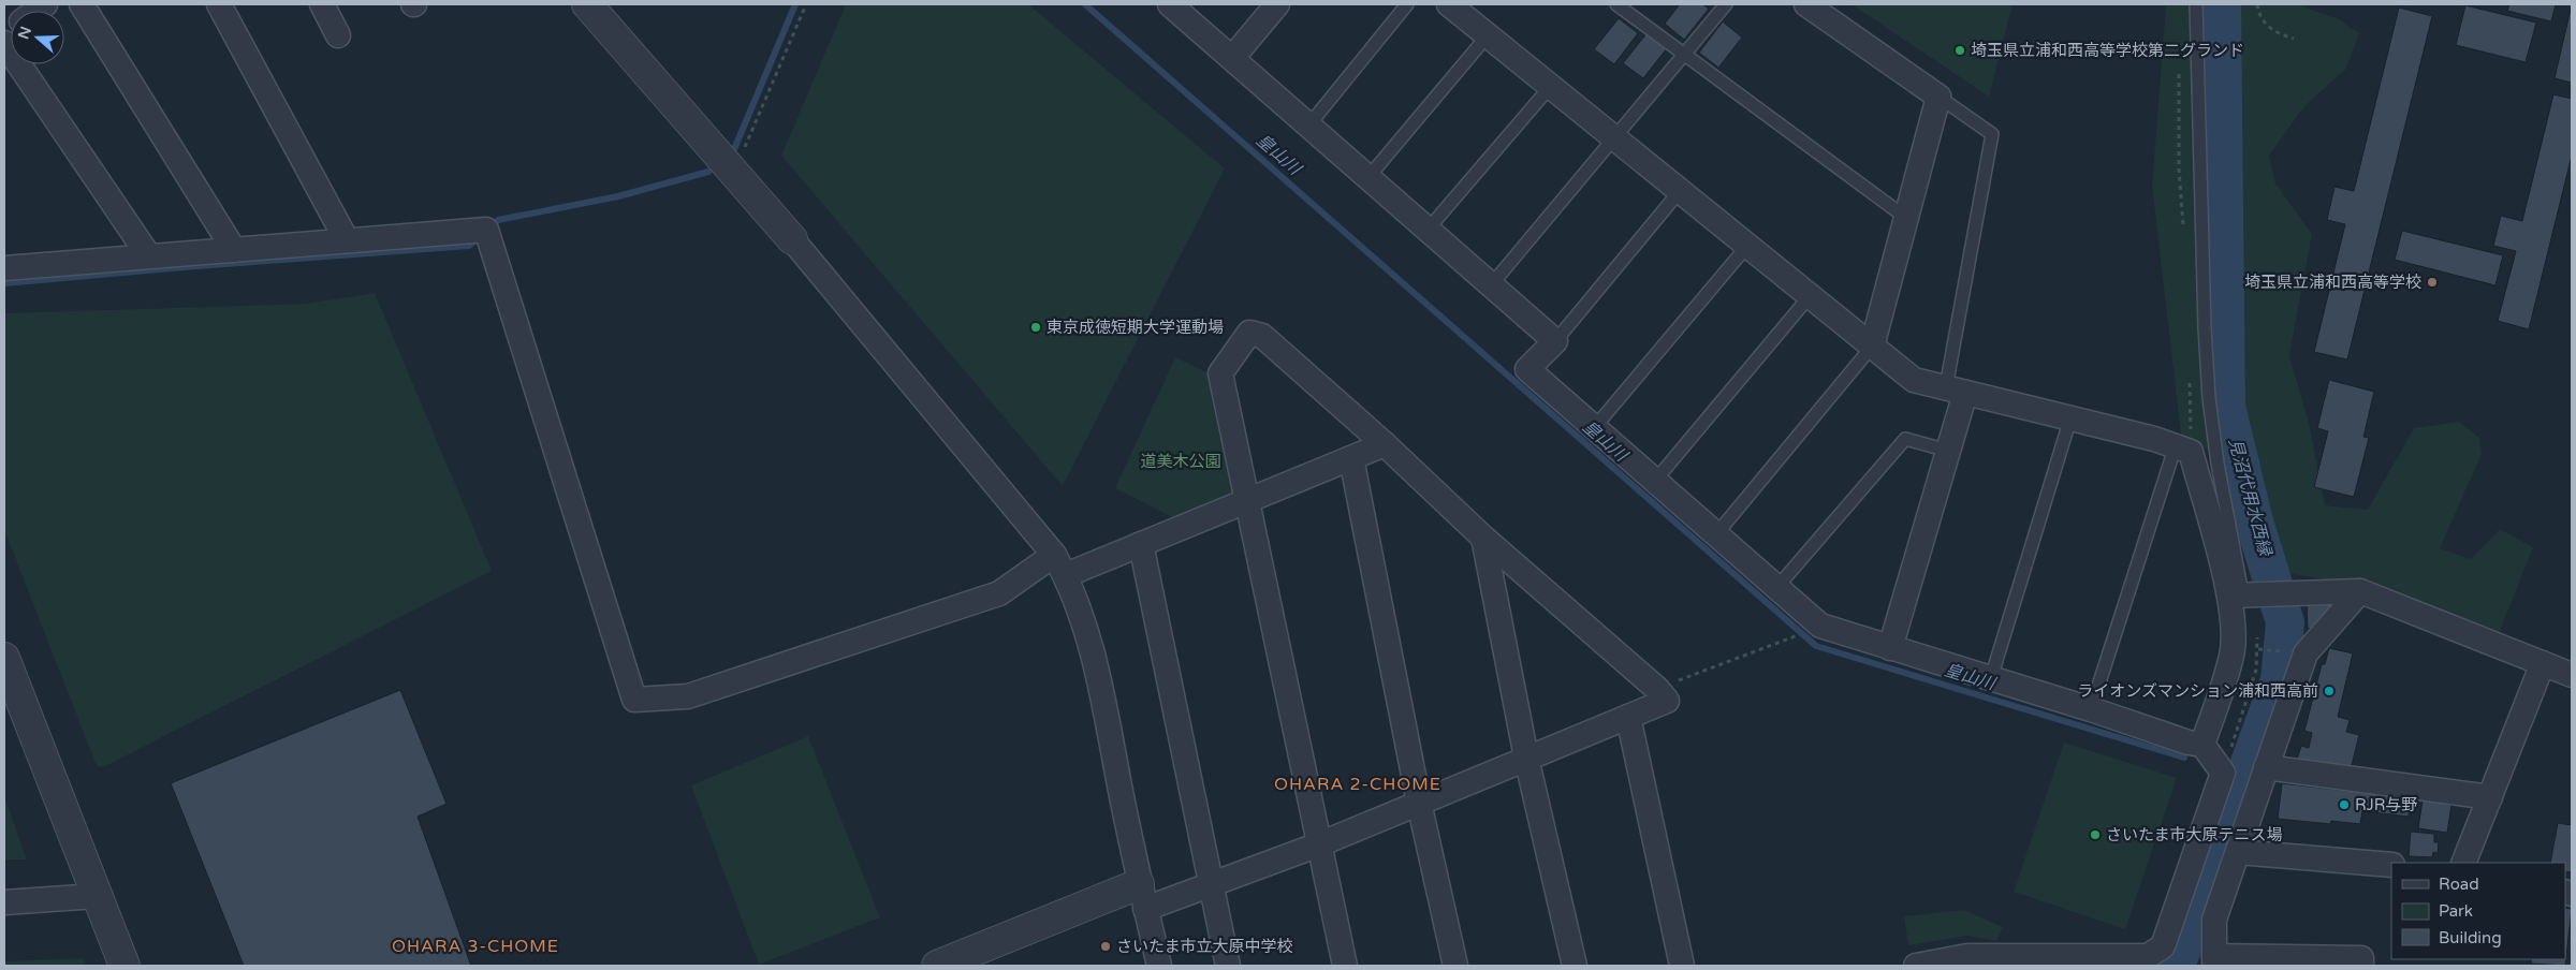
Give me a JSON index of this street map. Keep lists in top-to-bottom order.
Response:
{
  "districts": ["OHARA 2-CHOME", "OHARA 3-CHOME"],
  "water": ["皇山川", "見沼代用水西縁"],
  "parks": ["道美木公園"],
  "places": [
    "埼玉県立浦和西高等学校第二グランド",
    "埼玉県立浦和西高等学校",
    "東京成徳短期大学運動場",
    "ライオンズマンション浦和西高前",
    "RJR与野",
    "さいたま市大原テニス場",
    "さいたま市立大原中学校"
  ],
  "legend": ["Road", "Park", "Building"],
  "north": "left"
}
